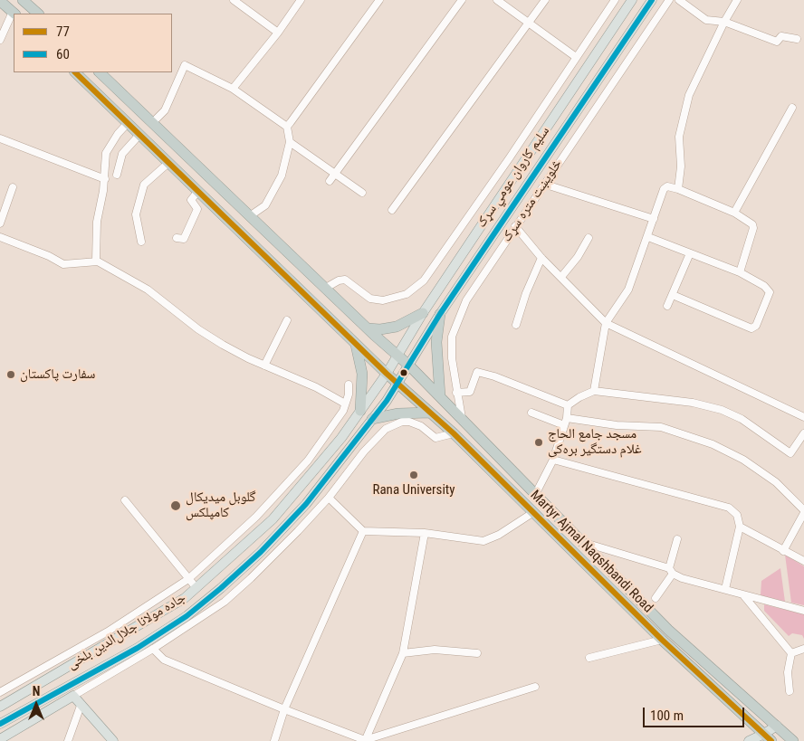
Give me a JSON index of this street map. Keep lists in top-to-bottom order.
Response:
{
  "streets": {
    "highway": ["Martyr Ajmal Naqshbandi Road"],
    "main road": ["سلیم کاروان عومي سړک", "جاده مولانا جلال‌الدین بلخی"],
    "street": ["څلویښت متره سړک"]
  },
  "crossings": [
    ["سلیم کاروان عومي سړک", "Martyr Ajmal Naqshbandi Road"],
    ["سلیم کاروان عومي سړک", "جاده مولانا جلال‌الدین بلخی"],
    ["څلویښت متره سړک", "Martyr Ajmal Naqshbandi Road"],
    ["Martyr Ajmal Naqshbandi Road", "جاده مولانا جلال‌الدین بلخی"]
  ],
  "places": [
    "سفارت پاکستان",
    "مسجد جامع الحاج غلام دستگیر بره‌کی",
    "Rana University",
    "گلوبل میدیکال کامپلکس"
  ],
  "lines": ["transit line 60", "transit line 77"],
  "legend": ["77", "60"],
  "scale_bar": "100 m",
  "north": "top"
}
